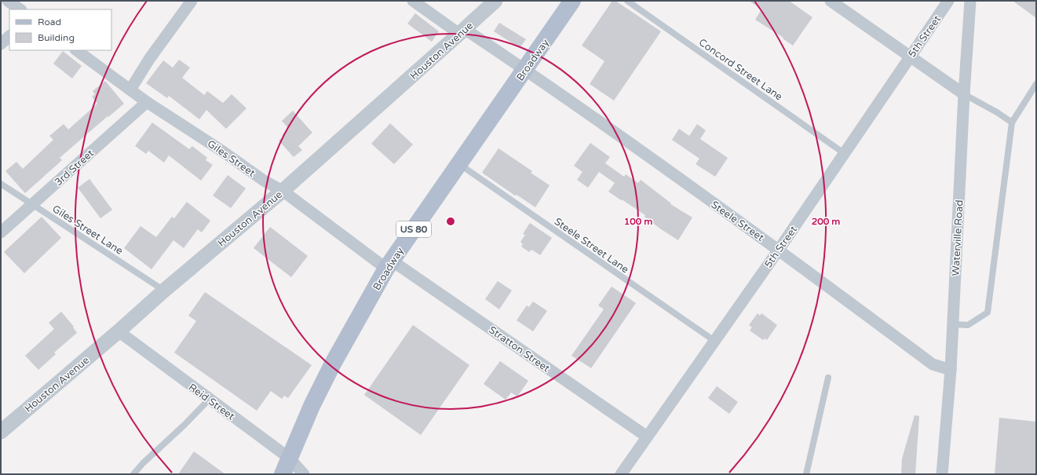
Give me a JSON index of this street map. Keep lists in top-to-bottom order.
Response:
{
  "streets": {
    "main road": ["Broadway", "US 80"],
    "street": [
      "5th Street",
      "Houston Avenue",
      "Giles Street",
      "3rd Street",
      "Steele Street",
      "Waterville Road",
      "Stratton Street",
      "Reid Street"
    ],
    "lane": ["Concord Street Lane", "Giles Street Lane", "Steele Street Lane"]
  },
  "crossings": [
    ["5th Street", "Concord Street Lane"],
    ["5th Street", "Steele Street"],
    ["5th Street", "Steele Street Lane"],
    ["5th Street", "Stratton Street"],
    ["Houston Avenue", "Giles Street"],
    ["Houston Avenue", "Steele Street"],
    ["Houston Avenue", "Giles Street Lane"],
    ["Houston Avenue", "Reid Street"],
    ["Broadway", "Giles Street"],
    ["Broadway", "Steele Street"],
    ["Broadway", "Steele Street Lane"],
    ["Broadway", "Stratton Street"],
    ["Broadway", "Reid Street"],
    ["Giles Street", "3rd Street"],
    ["Giles Street", "Stratton Street"],
    ["3rd Street", "Giles Street Lane"],
    ["Steele Street", "Waterville Road"]
  ],
  "legend": ["Road", "Building"],
  "rings": ["100 m", "200 m"]
}
